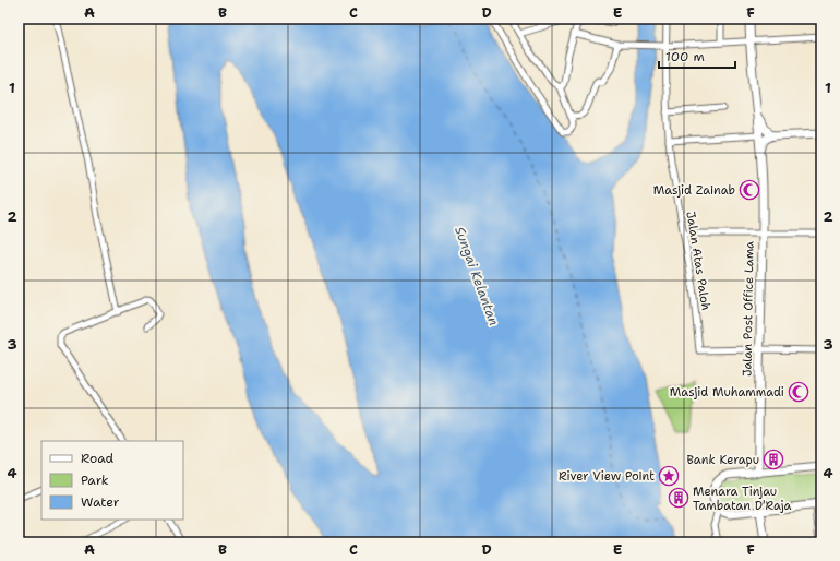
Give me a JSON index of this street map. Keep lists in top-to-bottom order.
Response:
{
  "streets": {
    "main road": ["Jalan Post Office Lama"],
    "street": ["Jalan Atas Paloh"]
  },
  "crossings": [
    ["Jalan Atas Paloh", "Jalan Post Office Lama"]
  ],
  "water": ["Sungai Kelantan"],
  "places": {
    "mosque": ["Masjid Zainab", "Masjid Muhammadi"],
    "building": ["Bank Kerapu", "Menara Tinjau Tambatan D'Raja"],
    "place": ["River View Point"]
  },
  "legend": ["Road", "Park", "Water"],
  "scale_bar": "100 m",
  "grid": {
    "columns": [
      "A",
      "B",
      "C",
      "D",
      "E",
      "F"
    ],
    "rows": [
      "1",
      "2",
      "3",
      "4"
    ]
  }
}
